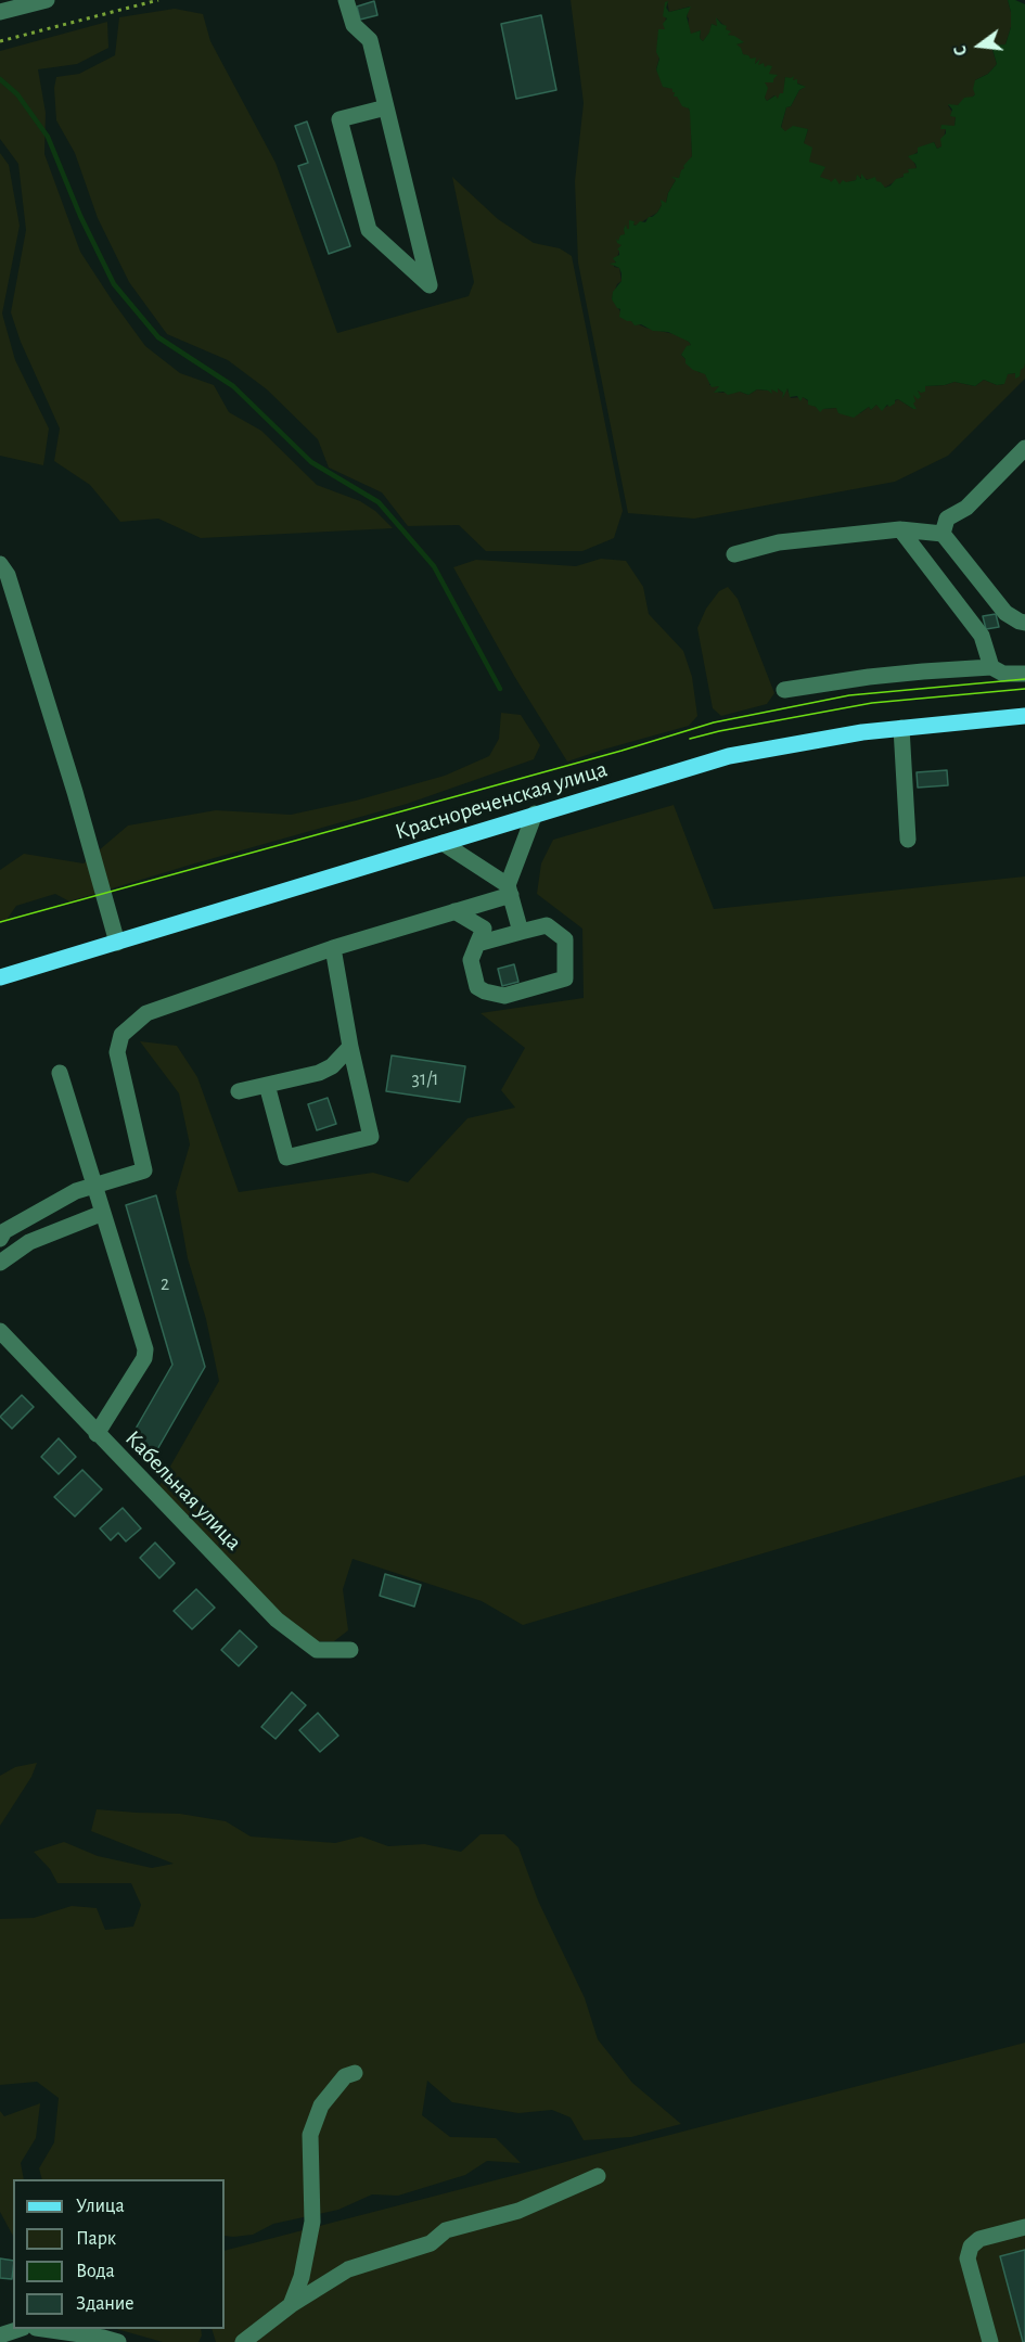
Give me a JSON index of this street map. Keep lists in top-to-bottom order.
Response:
{
  "streets": {
    "main road": ["Краснореченская улица"],
    "street": ["Кабельная улица"]
  },
  "house_numbers": ["31/1", "2"],
  "legend": [
    "Улица",
    "Парк",
    "Вода",
    "Здание"
  ],
  "north": "left"
}
